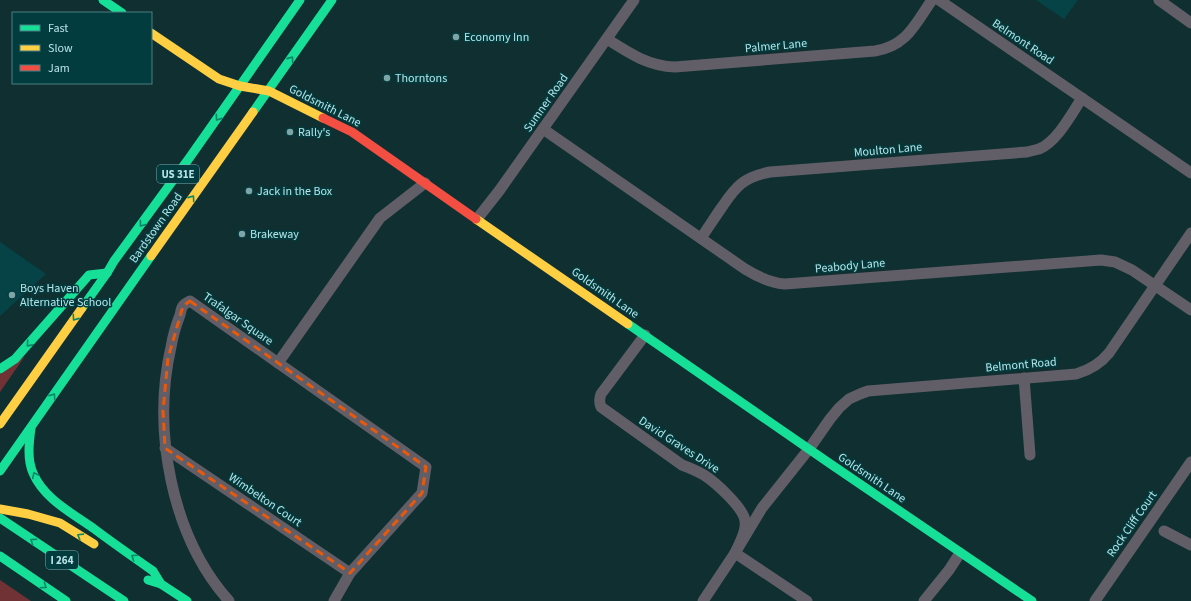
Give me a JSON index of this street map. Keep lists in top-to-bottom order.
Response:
{
  "streets": {
    "main road": [
      "Goldsmith Lane",
      "US 31E",
      "Bardstown Road",
      "I 264"
    ],
    "street": [
      "Belmont Road",
      "Palmer Lane",
      "Sumner Road",
      "Moulton Lane",
      "Peabody Lane",
      "Trafalgar Square",
      "David Graves Drive",
      "Wimbelton Court",
      "Rock Cliff Court"
    ]
  },
  "crossings": [
    ["Belmont Road", "Goldsmith Lane"],
    ["Belmont Road", "Moulton Lane"],
    ["Belmont Road", "Peabody Lane"],
    ["Belmont Road", "David Graves Drive"],
    ["Palmer Lane", "Sumner Road"],
    ["Sumner Road", "Goldsmith Lane"],
    ["Sumner Road", "Peabody Lane"],
    ["Goldsmith Lane", "Bardstown Road"],
    ["Goldsmith Lane", "Trafalgar Square"],
    ["Goldsmith Lane", "David Graves Drive"],
    ["Moulton Lane", "Peabody Lane"],
    ["Trafalgar Square", "Wimbelton Court"]
  ],
  "places": [
    "Economy Inn",
    "Thorntons",
    "Rally's",
    "Jack in the Box",
    "Brakeway",
    "Boys Haven Alternative School"
  ],
  "legend": ["Fast", "Slow", "Jam"]
}
